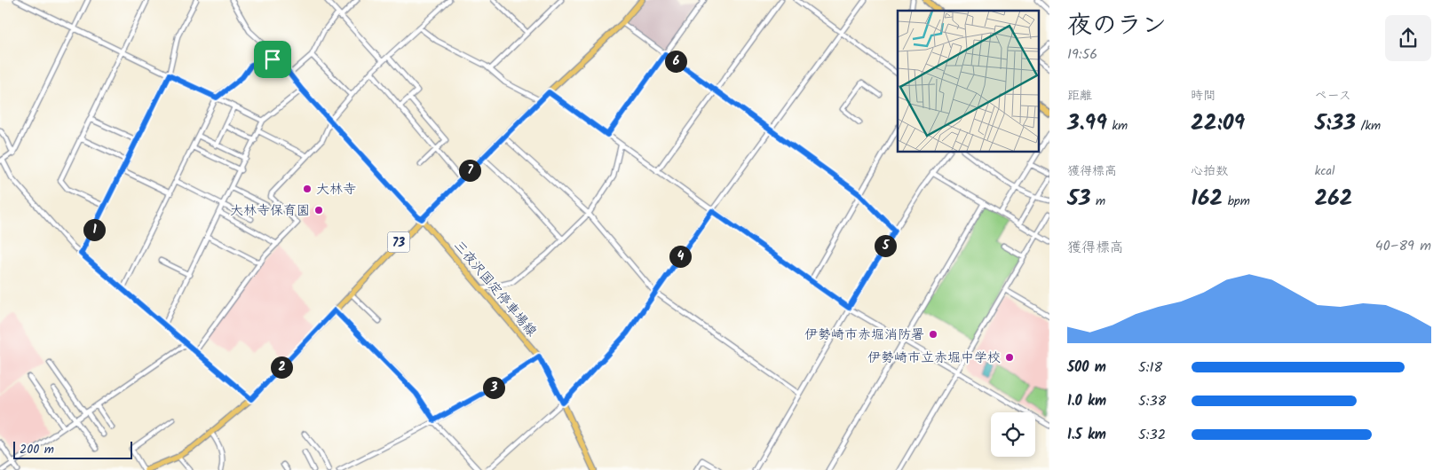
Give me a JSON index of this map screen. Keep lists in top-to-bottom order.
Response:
{
  "streets": {
    "main road": ["73", "三夜沢国定停車場線"]
  },
  "crossings": [
    ["73", "三夜沢国定停車場線"]
  ],
  "places": [
    "大林寺",
    "大林寺保育園",
    "伊勢崎市赤堀消防署",
    "伊勢崎市立赤堀中学校"
  ],
  "scale_bar": "200 m",
  "page": {
    "heading": ["夜のラン", "19:56"],
    "pins": [
      "6",
      "7",
      "1",
      "5",
      "4",
      "2",
      "3"
    ],
    "stats": [
      ["距離", "3.99 km"],
      ["時間", "22:09"],
      ["ペース", "5:33 /km"],
      ["獲得標高", "53 m"],
      ["心拍数", "162 bpm"],
      ["kcal", "262"]
    ],
    "chart": ["獲得標高", "40–89 m"],
    "list": [
      {
        "name": "500 m",
        "note": "5:18"
      },
      {
        "name": "1.0 km",
        "note": "5:38"
      },
      {
        "name": "1.5 km",
        "note": "5:32"
      }
    ],
    "scale": "200 m"
  }
}
